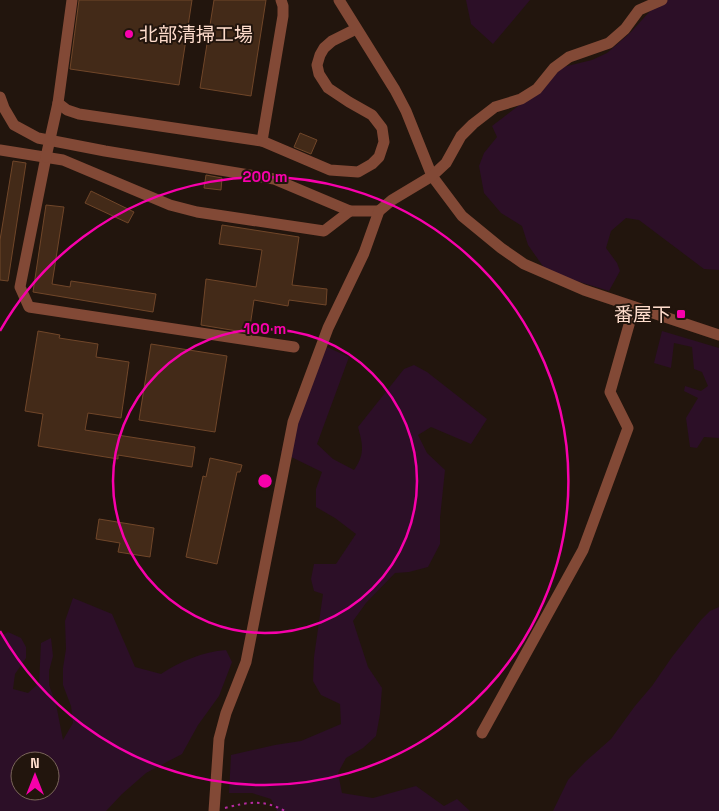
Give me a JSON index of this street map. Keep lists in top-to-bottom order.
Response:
{
  "places": {
    "other": ["北部清掃工場"],
    "transit": ["番屋下"]
  },
  "north": "top",
  "rings": ["200 m", "100 m"]
}
